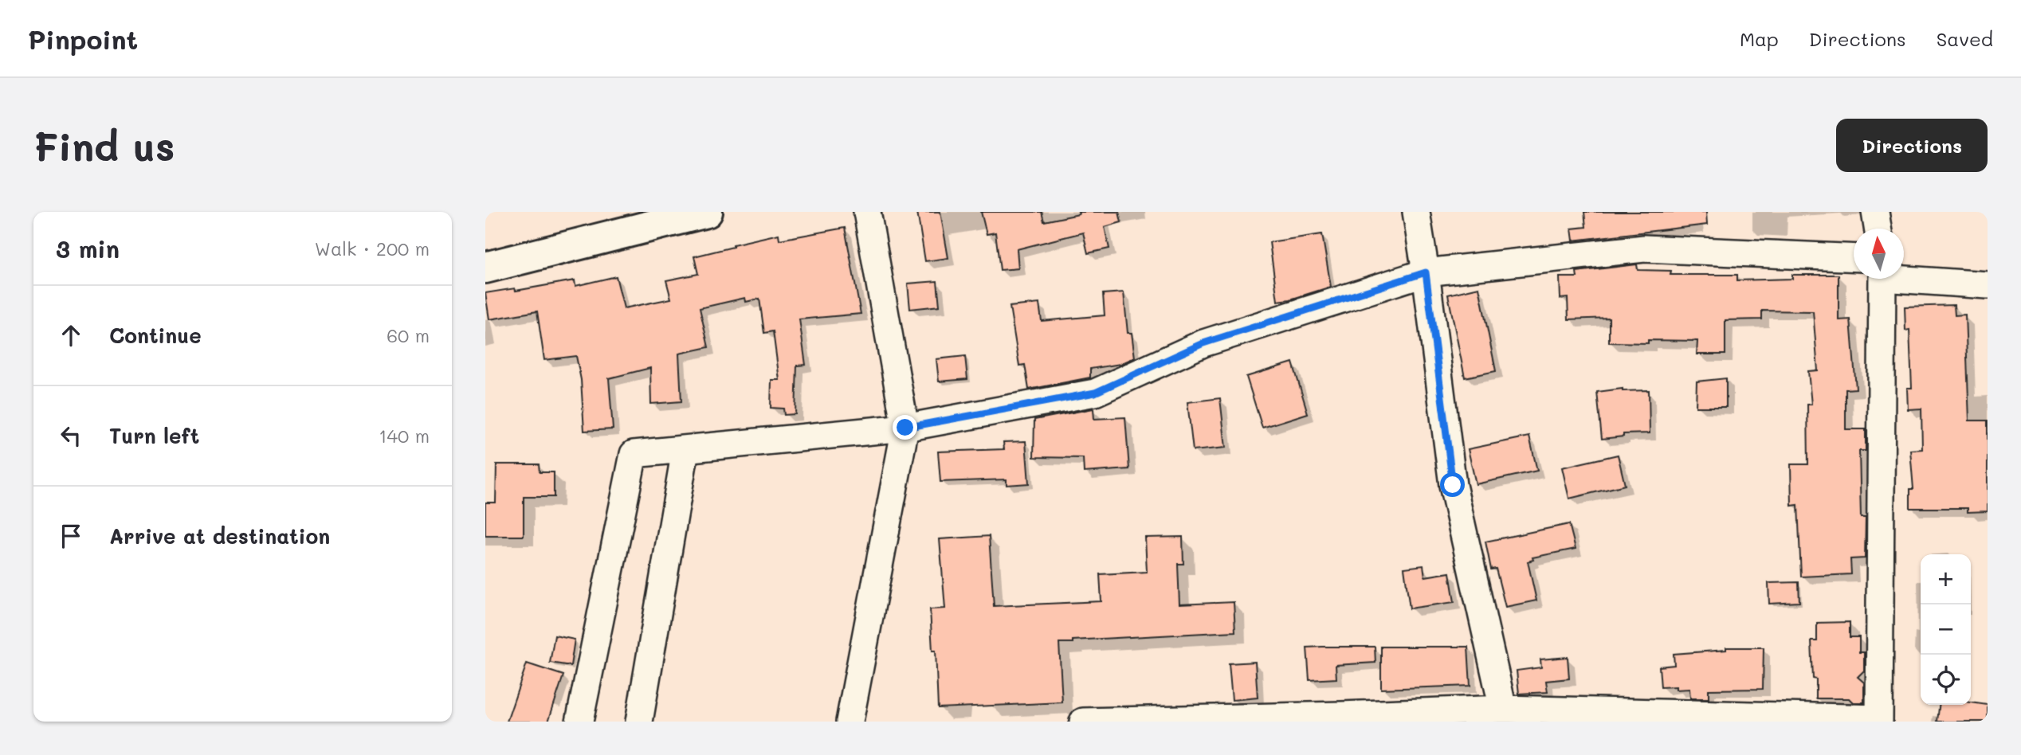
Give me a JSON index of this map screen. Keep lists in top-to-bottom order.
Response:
{
  "north": "top",
  "page": {
    "header": "Pinpoint",
    "nav": ["Map", "Directions", "Saved"],
    "buttons": "Directions",
    "title": "Find us",
    "heading": ["3 min", "Walk · 200 m"],
    "list": [
      ["Continue", "60 m"],
      ["Turn left", "140 m"],
      "Arrive at destination"
    ],
    "map_buttons": ["+", "−"]
  }
}
